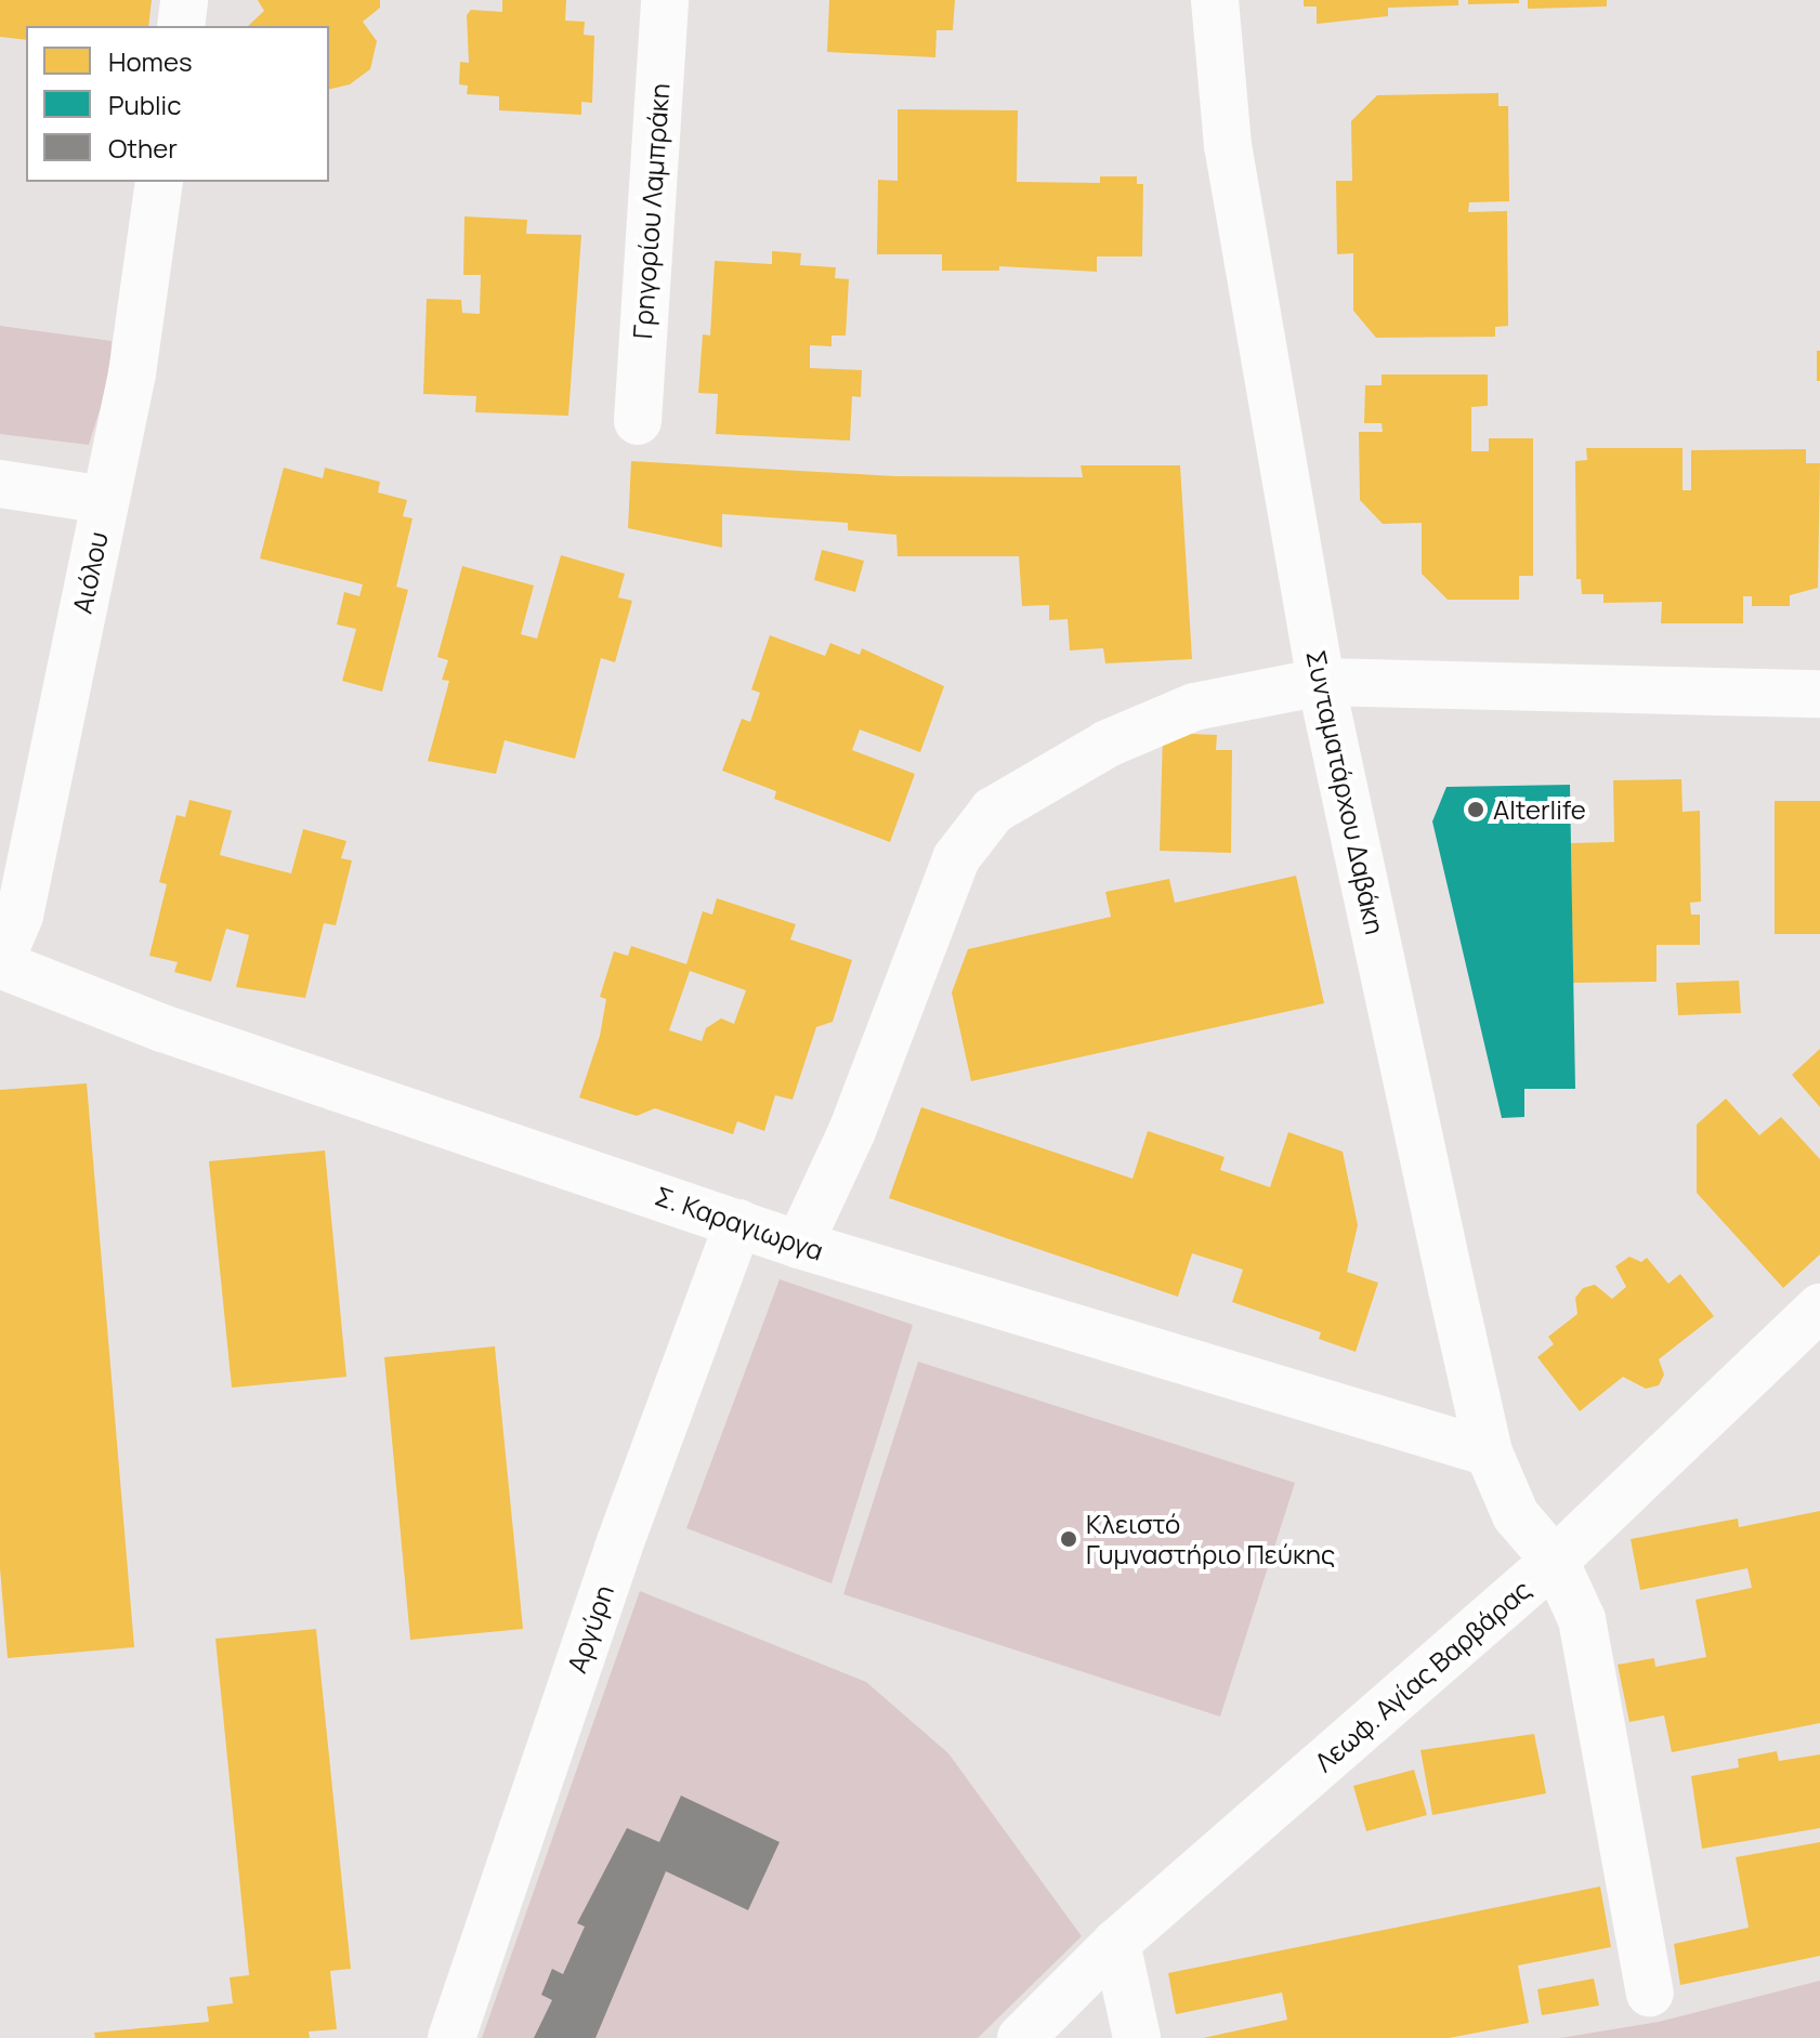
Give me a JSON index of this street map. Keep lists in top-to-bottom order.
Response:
{
  "streets": {
    "street": [
      "Γρηγορίου Λαμπράκη",
      "Αιόλου",
      "Συνταματάρχου Δαβάκη",
      "Σ. Καραγιωργα",
      "Αργύρη",
      "Λεωφ. Αγίας Βαρβάρας"
    ]
  },
  "crossings": [
    ["Αιόλου", "Σ. Καραγιωργα"],
    ["Συνταματάρχου Δαβάκη", "Σ. Καραγιωργα"],
    ["Συνταματάρχου Δαβάκη", "Λεωφ. Αγίας Βαρβάρας"],
    ["Σ. Καραγιωργα", "Αργύρη"]
  ],
  "places": ["Alterlife", "Κλειστό Γυμναστήριο Πεύκης"],
  "legend": ["Homes", "Public", "Other"]
}
